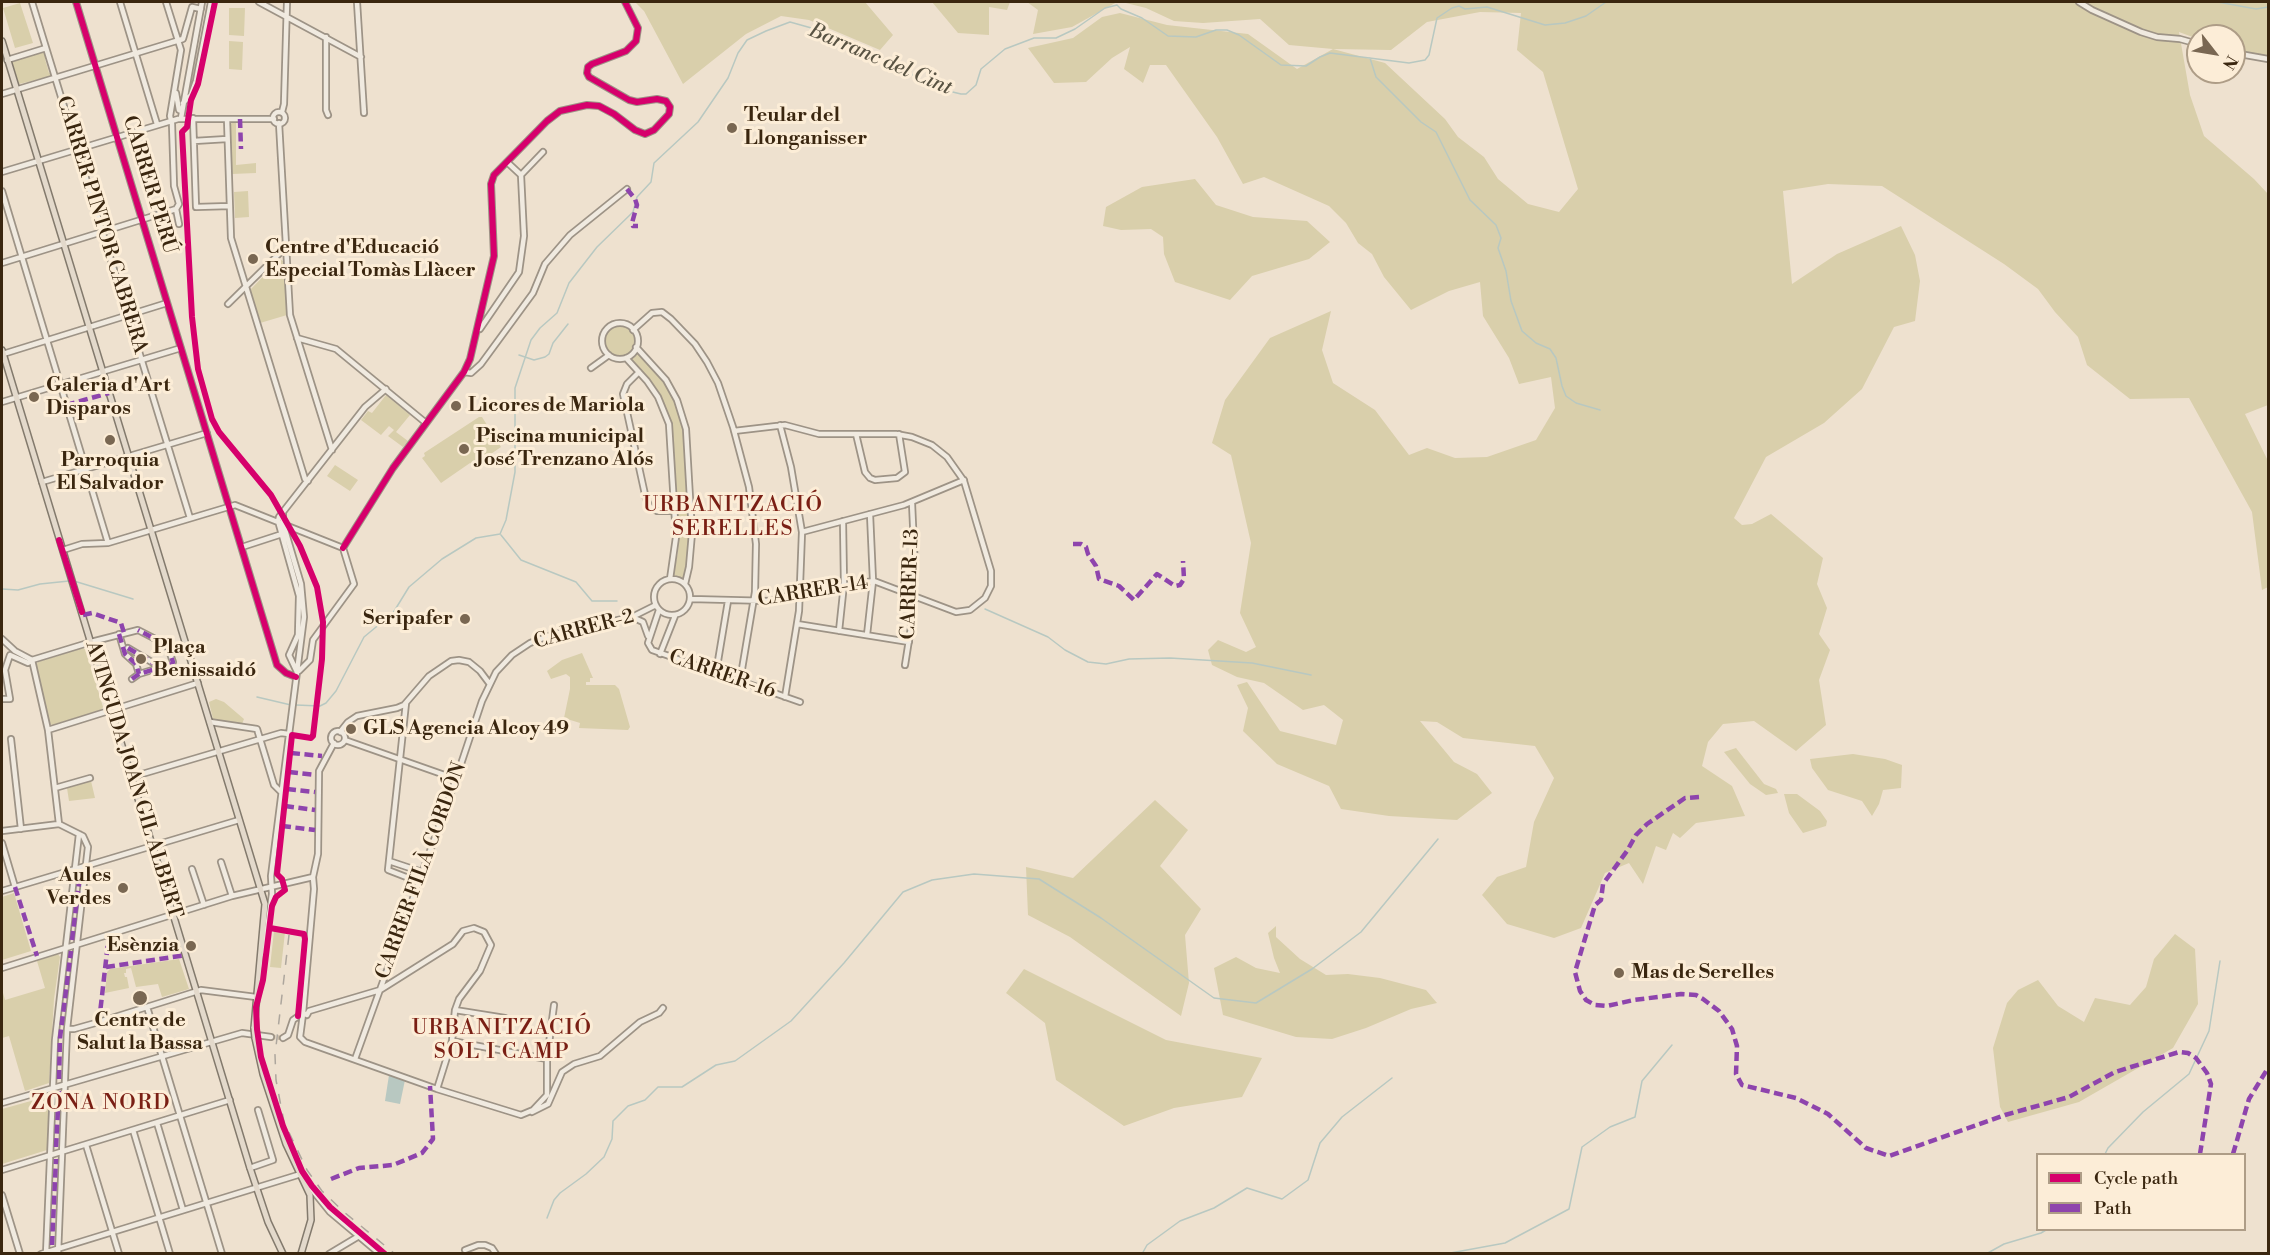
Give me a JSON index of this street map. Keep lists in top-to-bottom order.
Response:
{
  "streets": {
    "main road": ["AVINGUDA JOAN GIL ALBERT"],
    "street": [
      "CARRER PERÚ",
      "CARRER PINTOR CABRERA",
      "CARRER-13",
      "CARRER-14",
      "CARRER-2",
      "CARRER-16",
      "CARRER FILÀ CORDÓN"
    ]
  },
  "crossings": [
    ["CARRER-13", "CARRER-14"],
    ["CARRER-14", "CARRER-2"],
    ["CARRER-2", "CARRER-16"],
    ["CARRER-2", "CARRER FILÀ CORDÓN"]
  ],
  "districts": ["URBANITZACIÓ SERELLES", "URBANITZACIÓ SOL I CAMP", "ZONA NORD"],
  "water": ["Barranc del Cint"],
  "places": [
    "Teular del Llonganisser",
    "Centre d'Educació Especial Tomàs Llàcer",
    "Galeria d'Art Disparos",
    "Licores de Mariola",
    "Parroquia El Salvador",
    "Piscina municipal José Trenzano Alós",
    "Seripafer",
    "Plaça Benissaidó",
    "GLS Agencia Alcoy 49",
    "Aules Verdes",
    "Esènzia",
    "Mas de Serelles",
    "Centre de Salut la Bassa"
  ],
  "legend": ["Cycle path", "Path"],
  "north": "bottom right"
}
